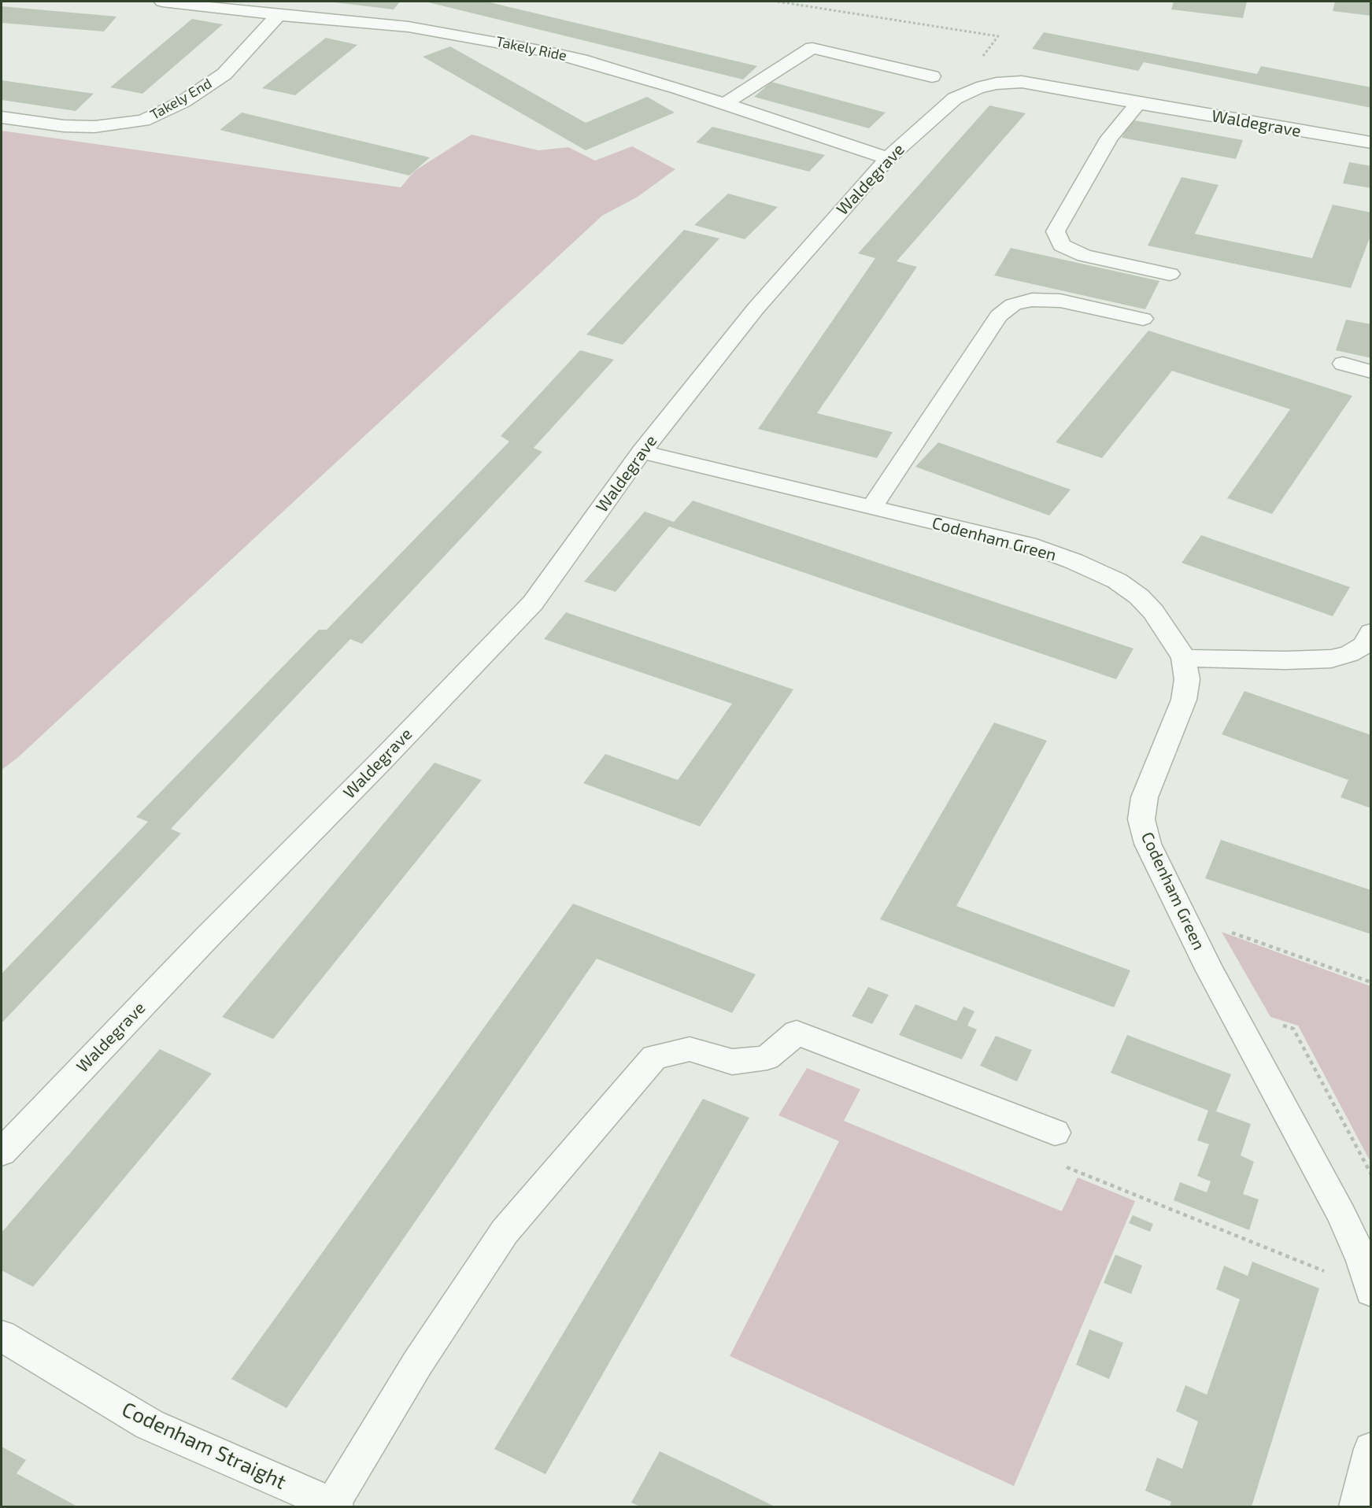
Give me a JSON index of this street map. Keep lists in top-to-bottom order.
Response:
{
  "streets": {
    "street": [
      "Takely Ride",
      "Takely End",
      "Waldegrave",
      "Codenham Green",
      "Codenham Straight"
    ]
  },
  "crossings": [
    ["Takely Ride", "Takely End"],
    ["Takely Ride", "Waldegrave"],
    ["Waldegrave", "Codenham Green"]
  ]
}
